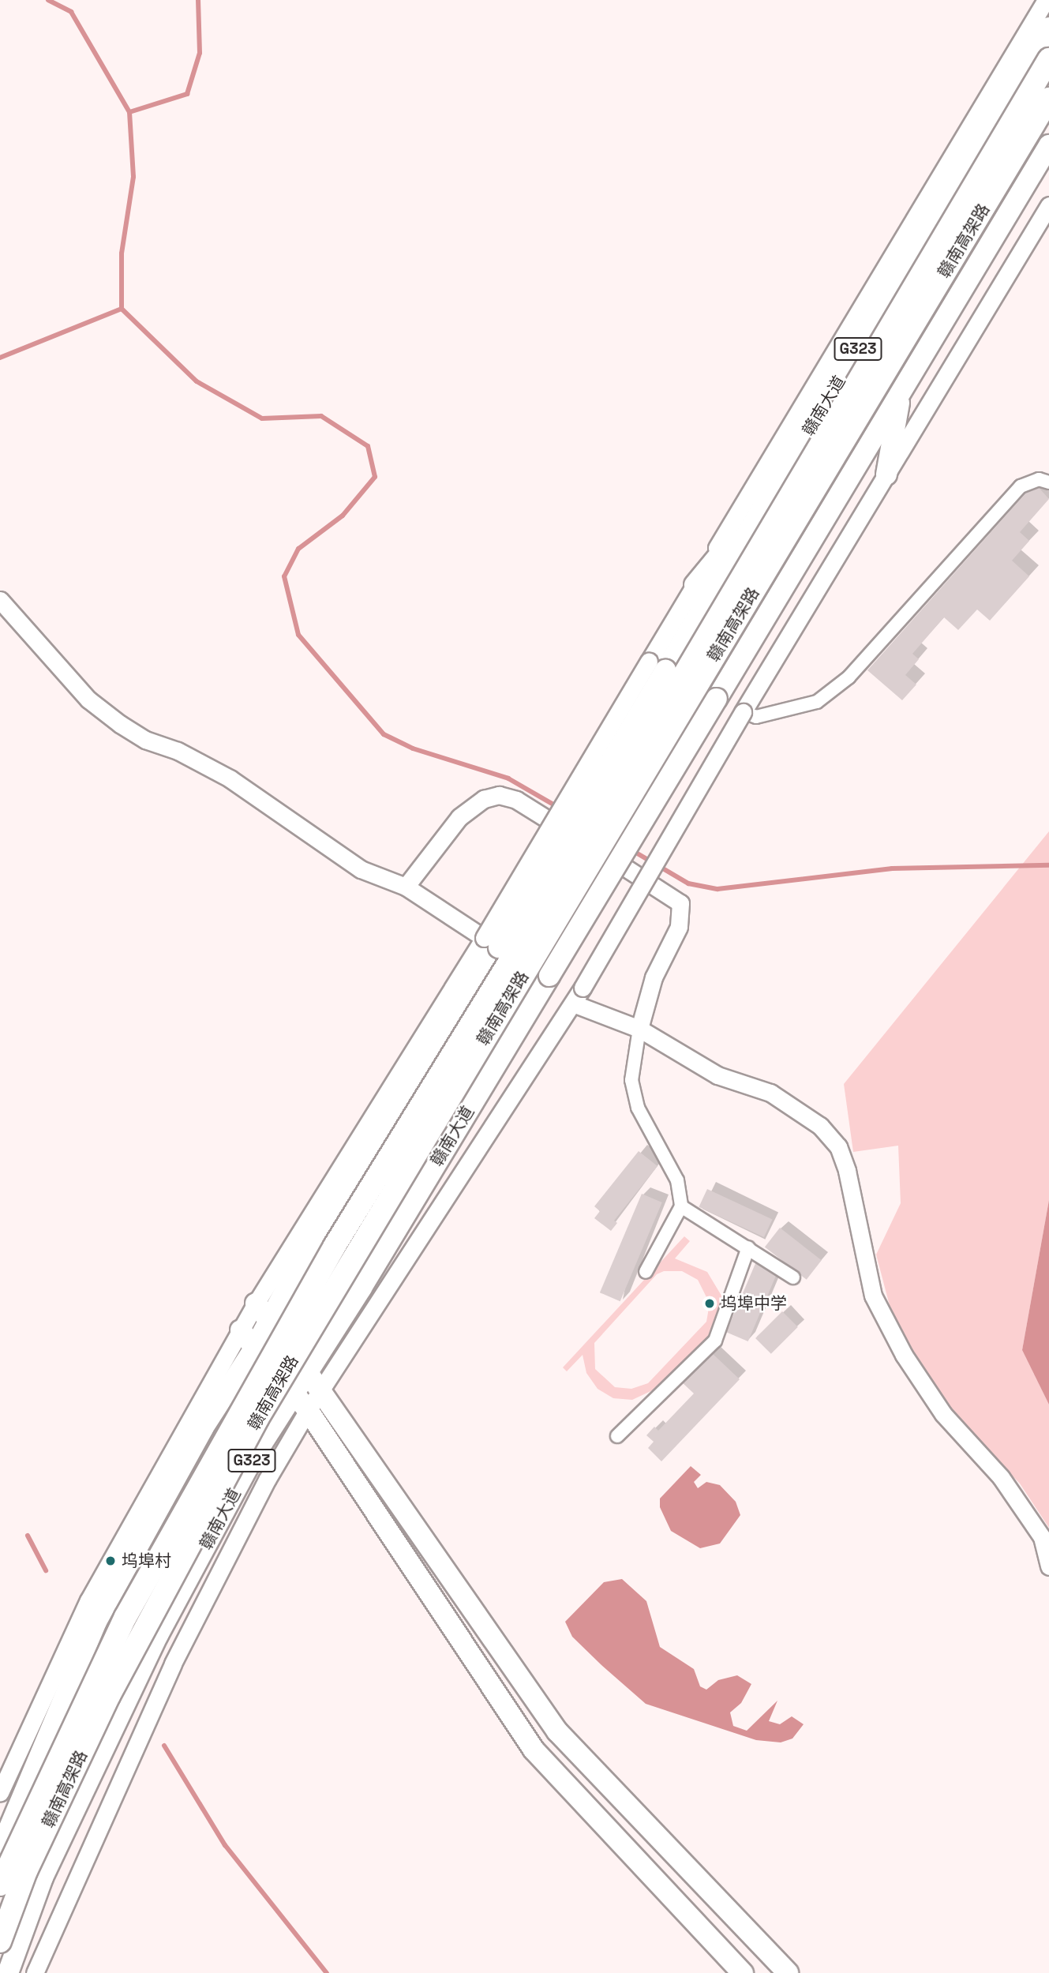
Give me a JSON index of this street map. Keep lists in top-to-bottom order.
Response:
{
  "streets": {
    "highway": ["赣南高架路"],
    "main road": ["G323", "赣南大道"]
  },
  "places": ["坞埠中学", "坞埠村"]
}
